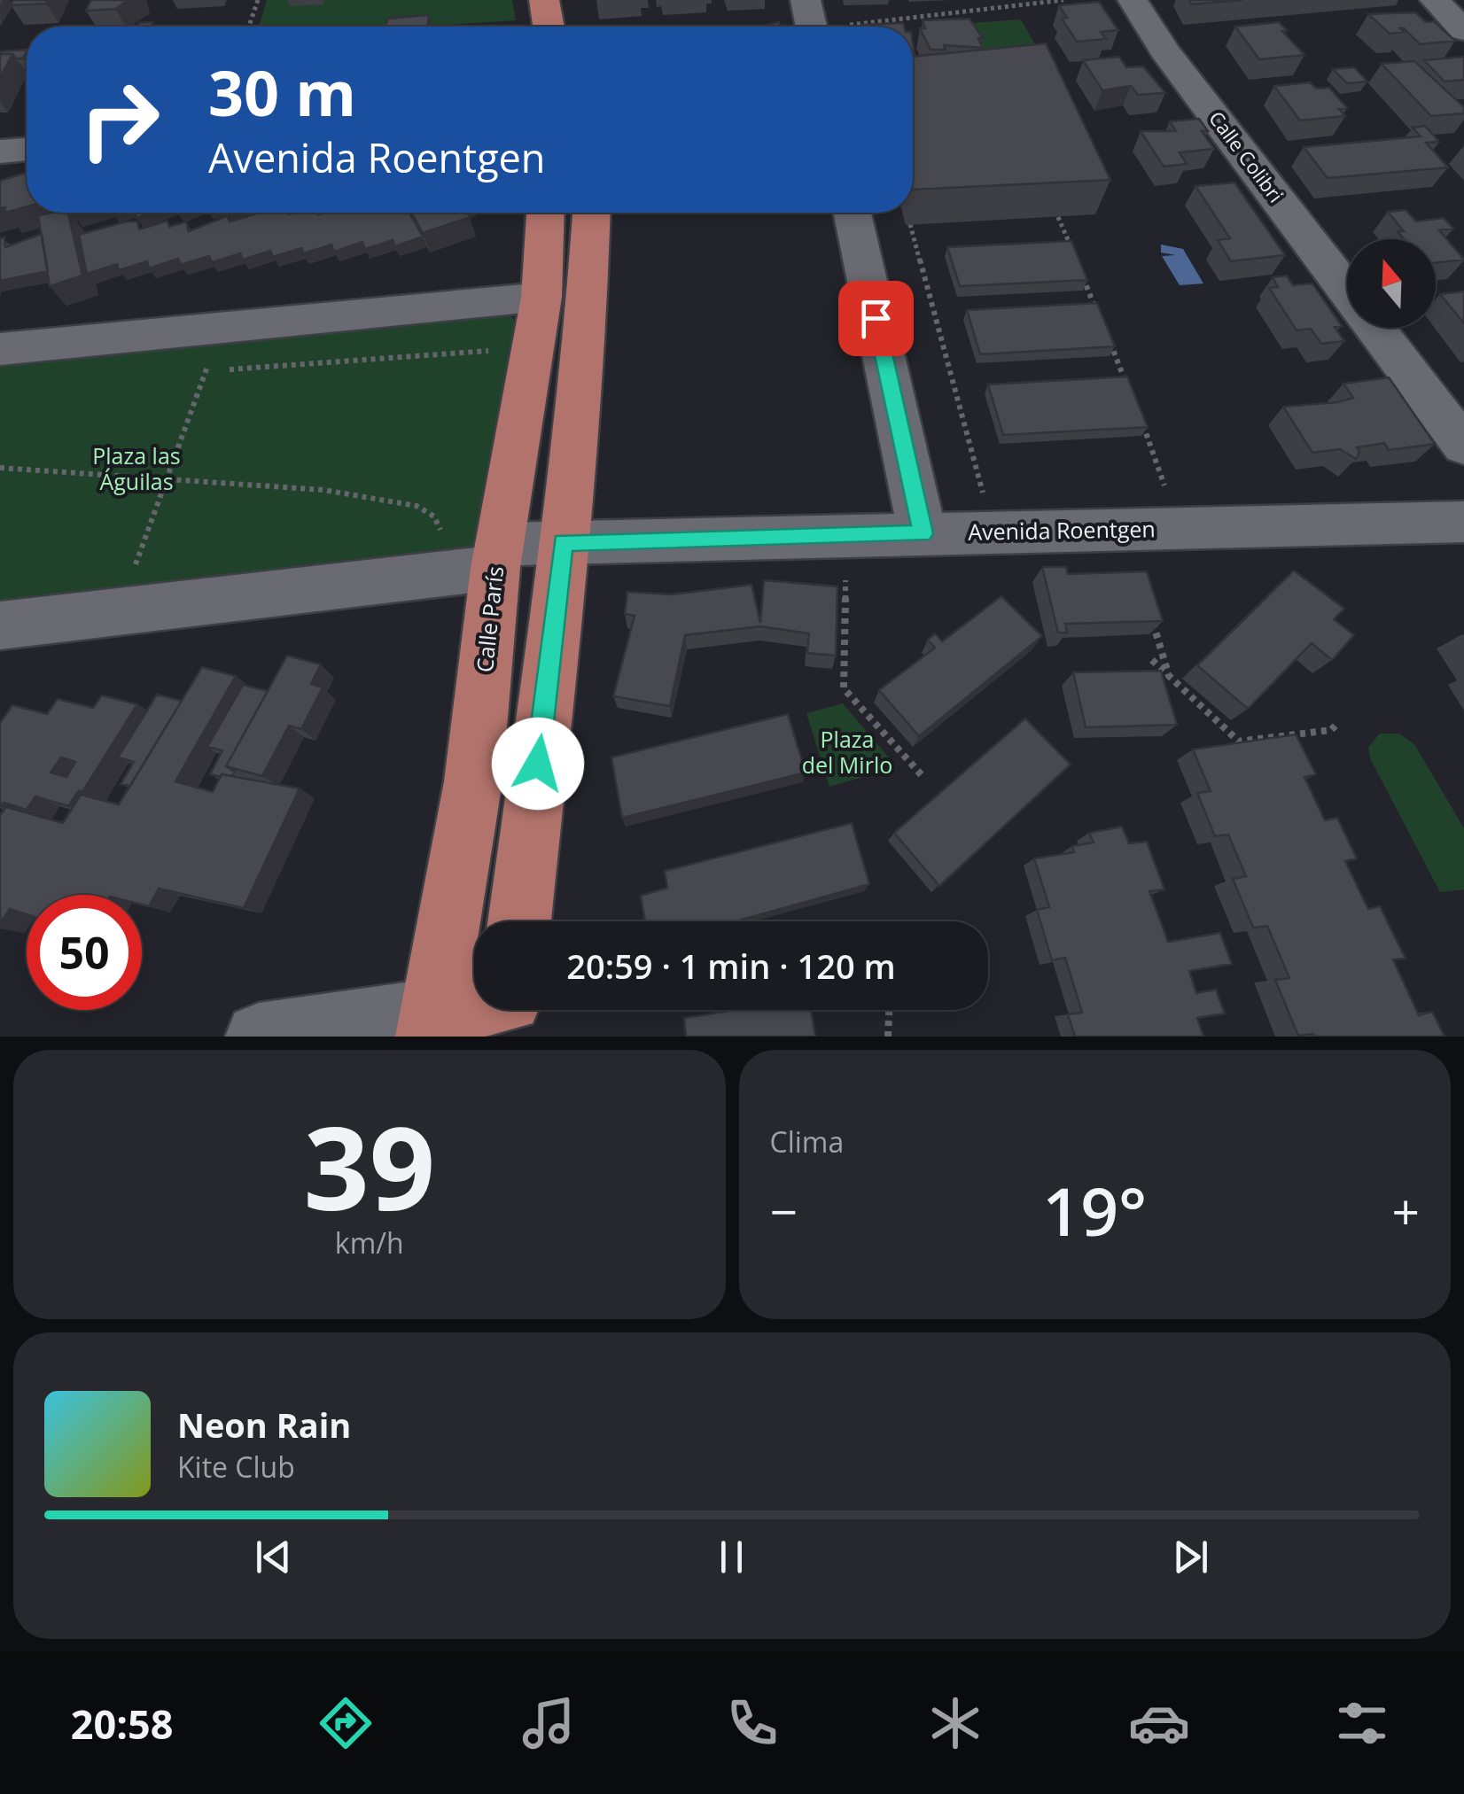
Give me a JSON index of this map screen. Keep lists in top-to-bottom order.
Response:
{
  "streets": {
    "main road": ["Calle París"],
    "street": ["Calle Colibri", "Avenida Roentgen"]
  },
  "crossings": [
    ["Avenida Roentgen", "Calle París"]
  ],
  "parks": ["Plaza las Águilas", "Plaza del Mirlo"],
  "north": "top",
  "page": {
    "turn": ["30 m", "Avenida Roentgen"],
    "limit": "50",
    "trip": "20:59 · 1 min · 120 m",
    "tile": [
      ["39", "km/h"],
      "Clima"
    ],
    "heat": ["−", "19°", "+"],
    "song": ["Neon Rain", "Kite Club"],
    "tabs": "20:58"
  }
}
